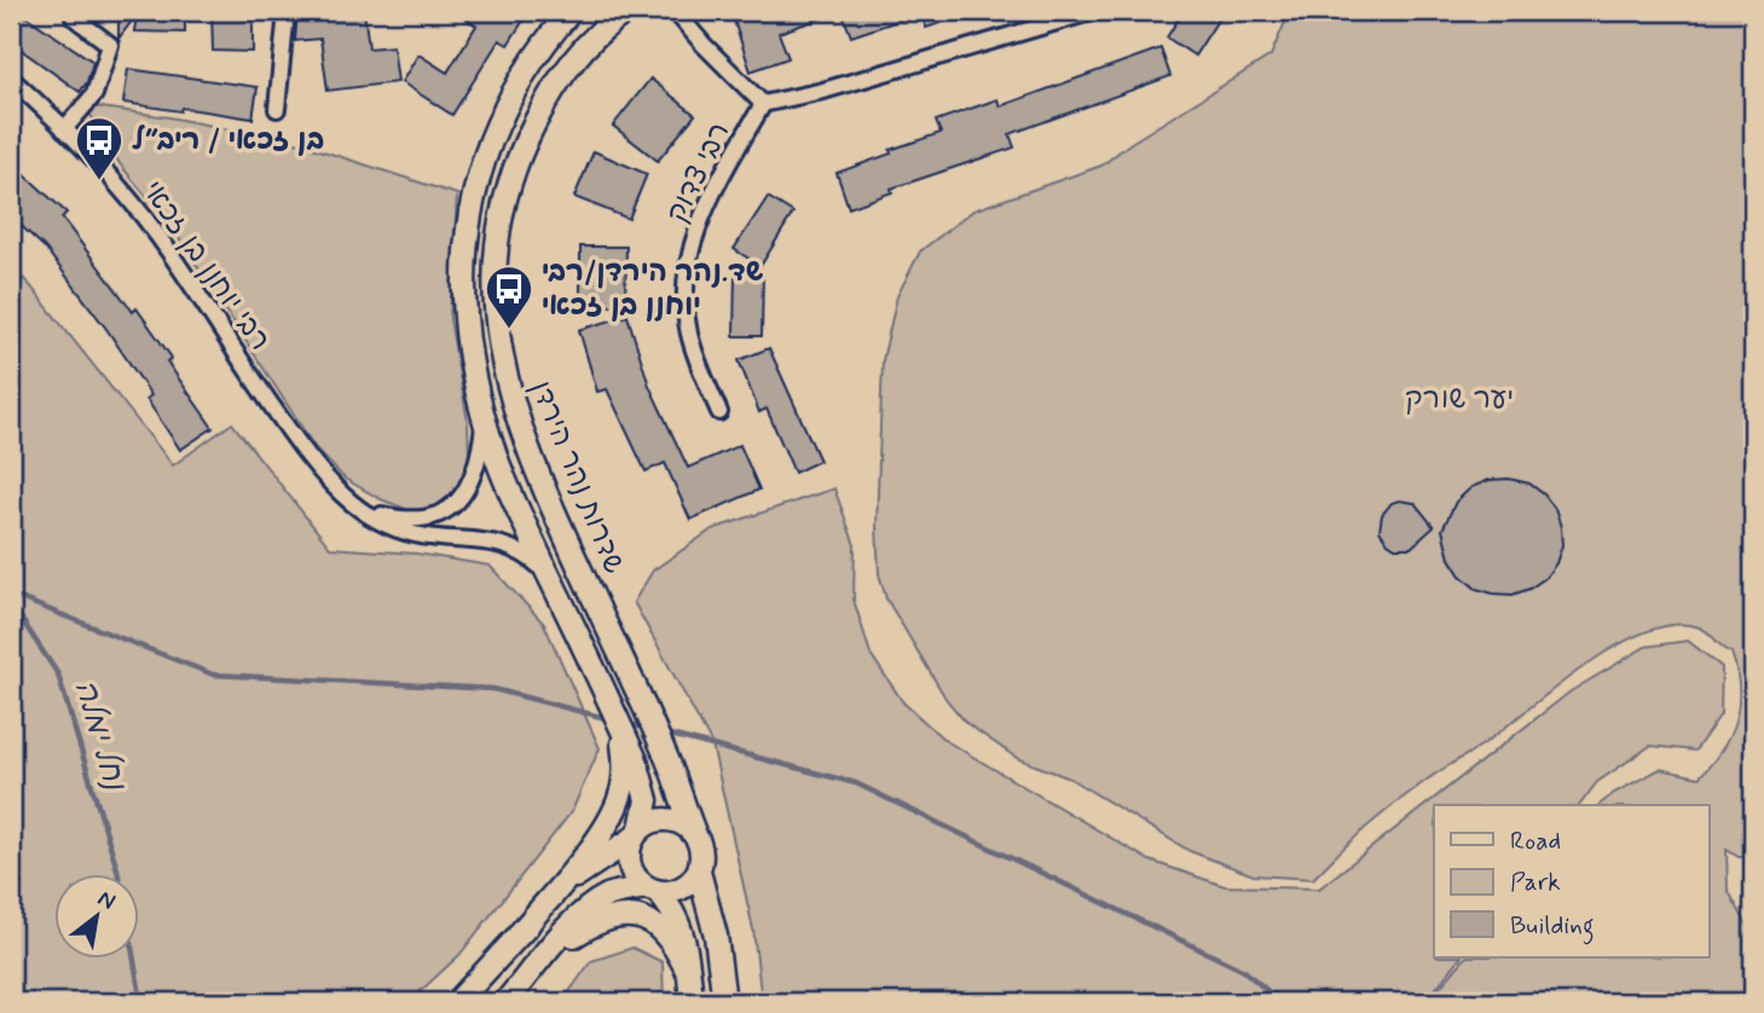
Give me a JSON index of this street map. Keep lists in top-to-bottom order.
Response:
{
  "streets": {
    "main road": ["שדרות נהר הירדן"],
    "street": ["רבי צדוק", "רבי יוחנן בן זכאי"]
  },
  "crossings": [
    ["רבי יוחנן בן זכאי", "שדרות נהר הירדן"]
  ],
  "water": ["נחל ימלה"],
  "parks": ["יער שורק"],
  "places": {
    "bus stop": ["בן זכאי / ריב״ל", "שד.נהר הירדן/רבי יוחנן בן זכאי"]
  },
  "legend": ["Road", "Park", "Building"],
  "north": "top right"
}
